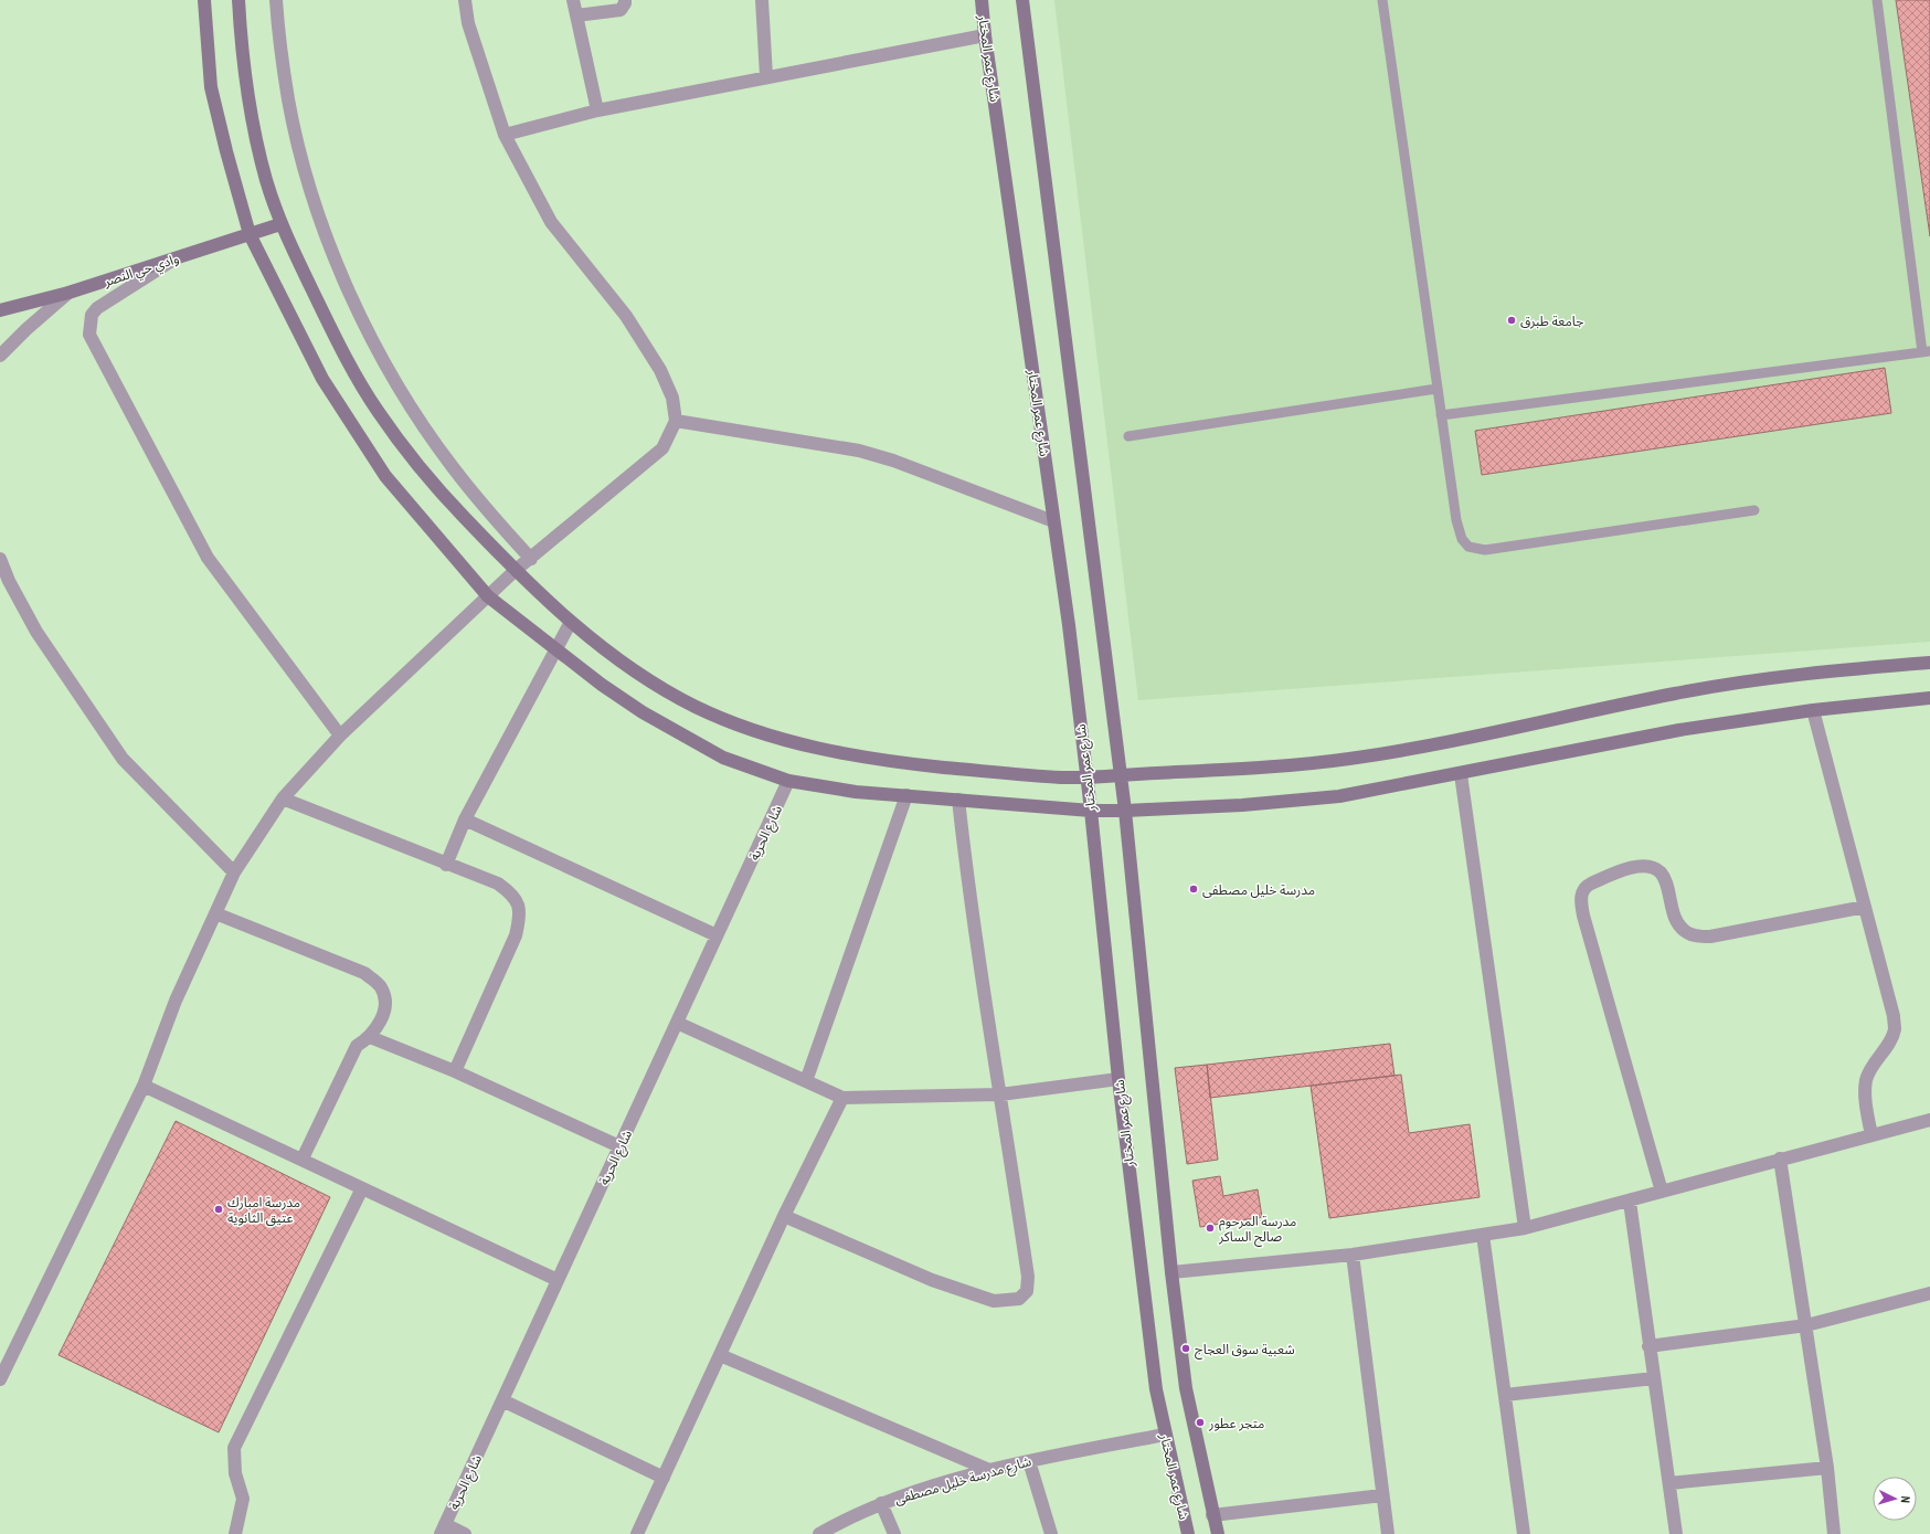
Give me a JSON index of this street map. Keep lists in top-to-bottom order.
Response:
{
  "streets": {
    "street": [
      "شارع عمر المختار",
      "وادي حي النصر",
      "شارع الحرية",
      "شارع مدرسة خليل مصطفى"
    ]
  },
  "crossings": [
    ["شارع عمر المختار", "شارع مدرسة خليل مصطفى"]
  ],
  "places": [
    "جامعة طبرق",
    "مدرسة خليل مصطفى",
    "مدرسة امبارك عتيق الثانوية",
    "مدرسة المرحوم صالح الساكر",
    "شعبية سوق العجاج",
    "متجر عطور"
  ],
  "north": "right"
}
